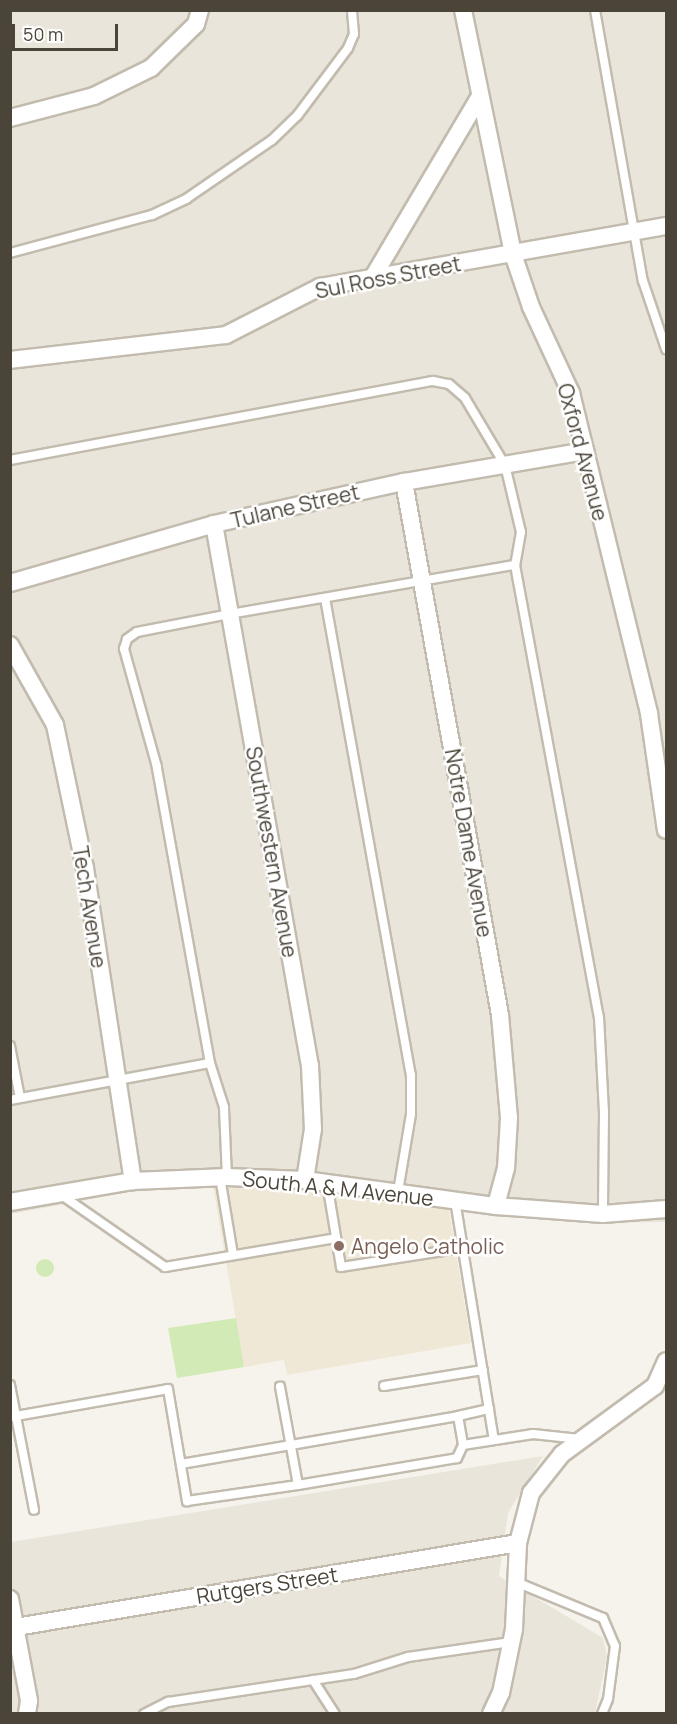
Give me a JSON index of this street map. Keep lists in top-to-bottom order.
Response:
{
  "streets": {
    "street": [
      "Sul Ross Street",
      "Oxford Avenue",
      "Tulane Street",
      "Notre Dame Avenue",
      "Southwestern Avenue",
      "Tech Avenue",
      "South A & M Avenue",
      "Rutgers Street"
    ]
  },
  "crossings": [
    ["Sul Ross Street", "Oxford Avenue"],
    ["Oxford Avenue", "Tulane Street"],
    ["Tulane Street", "Notre Dame Avenue"],
    ["Tulane Street", "Southwestern Avenue"],
    ["Notre Dame Avenue", "South A & M Avenue"],
    ["Southwestern Avenue", "South A & M Avenue"],
    ["Tech Avenue", "South A & M Avenue"]
  ],
  "places": ["Angelo Catholic"],
  "scale_bar": "50 m"
}
